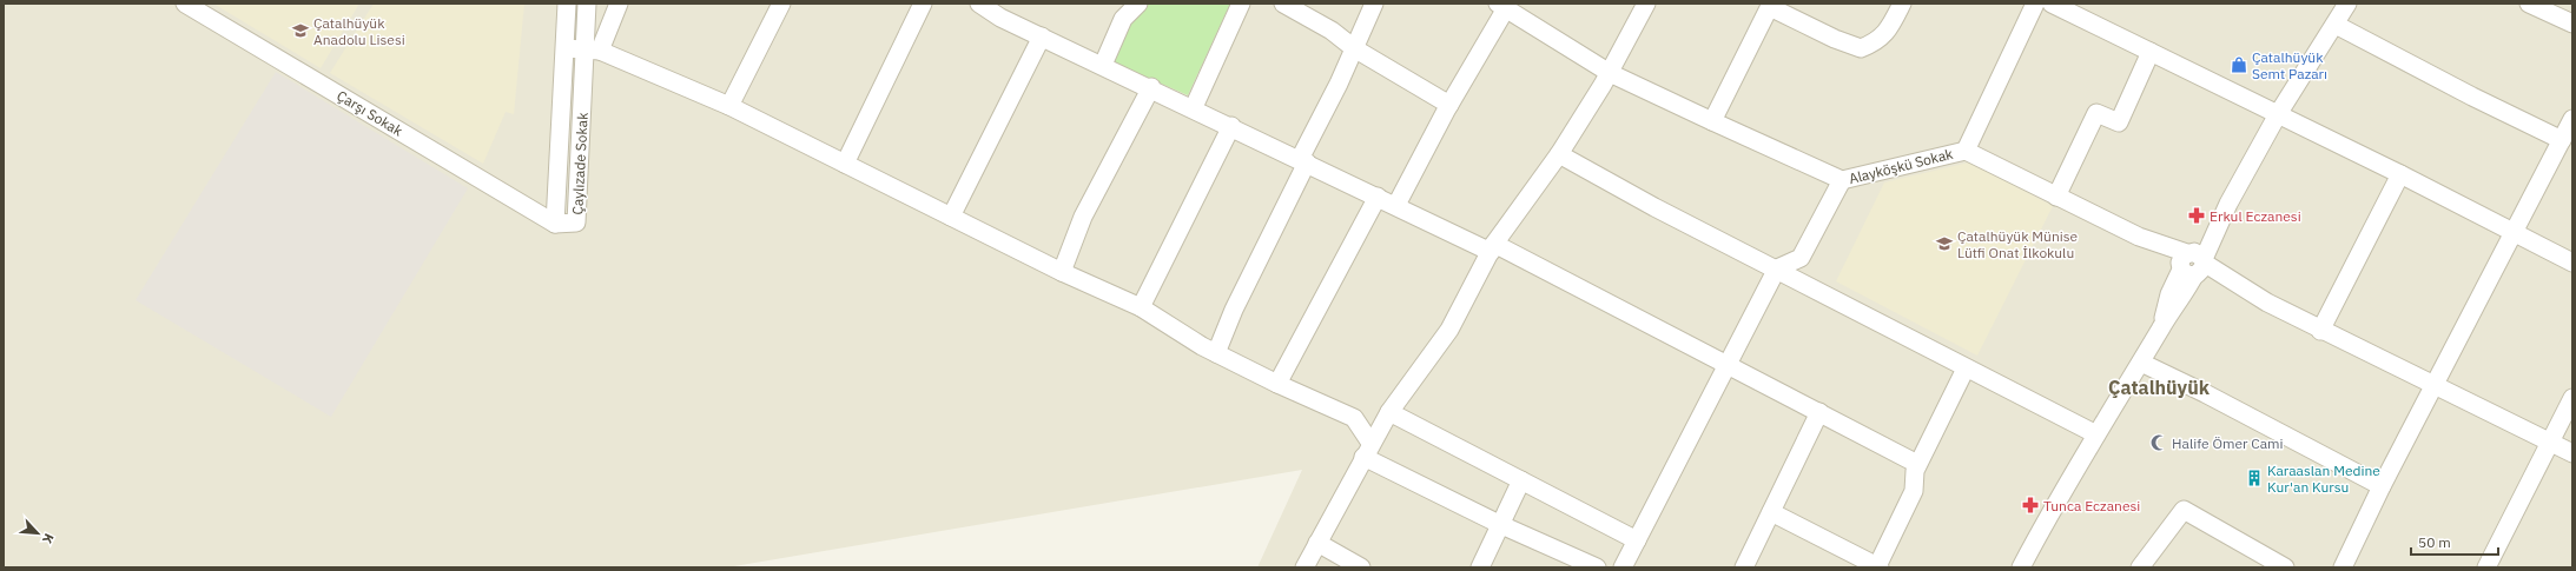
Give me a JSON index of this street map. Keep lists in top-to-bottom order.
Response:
{
  "streets": {
    "street": ["Çarşı Sokak", "Çaylızade Sokak", "Alayköşkü Sokak"]
  },
  "crossings": [
    ["Çarşı Sokak", "Çaylızade Sokak"]
  ],
  "districts": ["Çatalhüyük"],
  "places": {
    "school or university": ["Çatalhüyük Anadolu Lisesi", "Çatalhüyük Münise Lütfi Onat İlkokulu"],
    "shop": ["Çatalhüyük Semt Pazarı"],
    "pharmacy": ["Erkul Eczanesi", "Tunca Eczanesi"],
    "mosque": ["Halife Ömer Cami"],
    "building": ["Karaaslan Medine Kur'an Kursu"]
  },
  "scale_bar": "50 m",
  "north": "bottom right"
}
